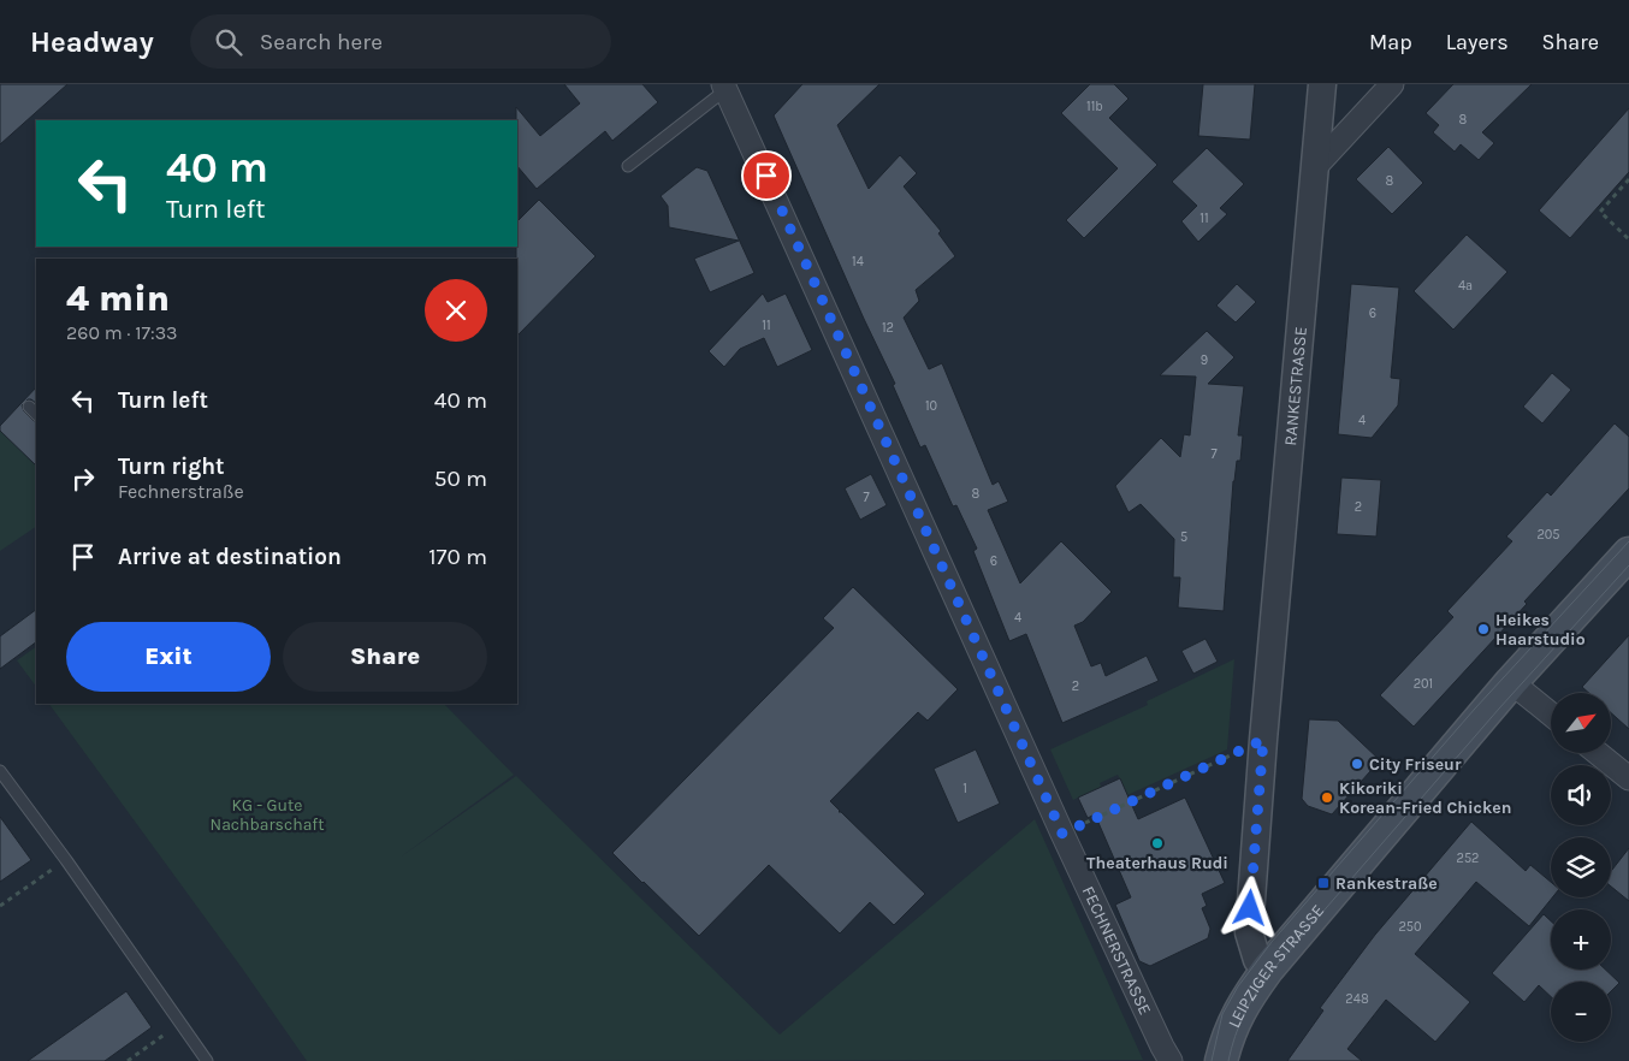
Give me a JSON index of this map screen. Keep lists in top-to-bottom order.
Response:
{
  "streets": {
    "main road": ["LEIPZIGER STRASSE"],
    "street": ["RANKESTRASSE", "FECHNERSTRASSE"]
  },
  "crossings": [
    ["RANKESTRASSE", "LEIPZIGER STRASSE"]
  ],
  "parks": ["KG - Gute Nachbarschaft"],
  "places": {
    "other": [
      "Heikes Haarstudio",
      "City Friseur",
      "Kikoriki Korean-Fried Chicken",
      "Theaterhaus Rudi"
    ],
    "transit": ["Rankestraße"]
  },
  "house_numbers": [
    "11b",
    "8",
    "8",
    "11",
    "14",
    "4a",
    "6",
    "11",
    "12",
    "9",
    "10",
    "4",
    "7",
    "8",
    "7",
    "2",
    "205",
    "5",
    "6",
    "4",
    "201",
    "2",
    "1",
    "252",
    "250",
    "248"
  ],
  "north": "top right",
  "page": {
    "header": "Headway",
    "search": "Search here",
    "nav": ["Map", "Layers", "Share"],
    "turn": ["40 m", "Turn left"],
    "heading": ["4 min", "260 m · 17:33"],
    "list": [
      {
        "name": "Turn left",
        "value": "40 m"
      },
      {
        "name": "Turn right",
        "note": "Fechnerstraße",
        "value": "50 m"
      },
      {
        "name": "Arrive at destination",
        "value": "170 m"
      }
    ],
    "buttons": ["Exit", "Share"],
    "map_buttons": ["+", "−"]
  }
}
